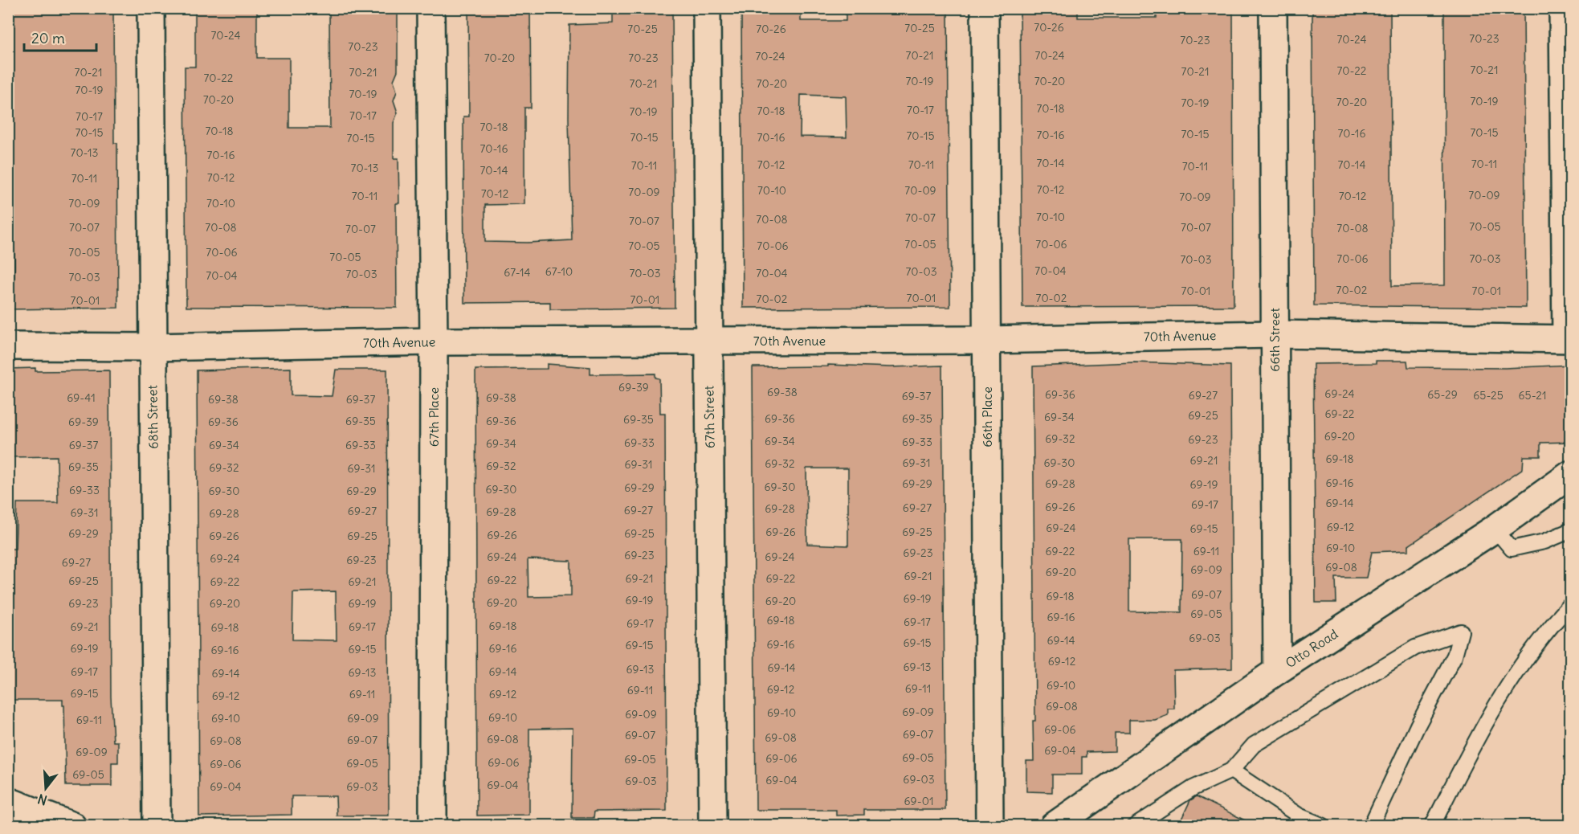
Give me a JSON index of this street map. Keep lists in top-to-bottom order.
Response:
{
  "streets": {
    "street": [
      "70th Avenue",
      "66th Street",
      "68th Street",
      "67th Place",
      "67th Street",
      "66th Place",
      "Otto Road"
    ]
  },
  "crossings": [
    ["70th Avenue", "66th Street"],
    ["70th Avenue", "68th Street"],
    ["70th Avenue", "67th Place"],
    ["70th Avenue", "67th Street"],
    ["70th Avenue", "66th Place"],
    ["66th Street", "Otto Road"]
  ],
  "house_numbers": [
    "70-26",
    "70-25",
    "70-25",
    "70-26",
    "70-24",
    "70-23",
    "70-24",
    "70-23",
    "70-23",
    "70-21",
    "70-24",
    "70-24",
    "70-20",
    "70-23",
    "70-21",
    "70-22",
    "70-21",
    "70-21",
    "70-21",
    "70-22",
    "70-19",
    "70-20",
    "70-21",
    "70-20",
    "70-19",
    "70-19",
    "70-20",
    "70-19",
    "70-20",
    "70-19",
    "70-18",
    "70-17",
    "70-18",
    "70-19",
    "70-17",
    "70-17",
    "70-18",
    "70-18",
    "70-15",
    "70-15",
    "70-16",
    "70-15",
    "70-16",
    "70-15",
    "70-15",
    "70-16",
    "70-15",
    "70-16",
    "70-13",
    "70-16",
    "70-14",
    "70-11",
    "70-12",
    "70-11",
    "70-14",
    "70-11",
    "70-11",
    "70-13",
    "70-14",
    "70-12",
    "70-11",
    "70-12",
    "70-10",
    "70-09",
    "70-09",
    "70-12",
    "70-09",
    "70-11",
    "70-12",
    "70-09",
    "70-09",
    "70-10",
    "70-10",
    "70-07",
    "70-08",
    "70-07",
    "70-05",
    "70-07",
    "70-08",
    "70-07",
    "70-08",
    "70-07",
    "70-05",
    "70-06",
    "70-05",
    "70-06",
    "70-05",
    "70-06",
    "70-05",
    "70-06",
    "70-03",
    "70-03",
    "70-04",
    "67-10",
    "70-03",
    "67-14",
    "70-03",
    "70-04",
    "70-03",
    "70-04",
    "70-03",
    "70-02",
    "70-01",
    "70-01",
    "70-01",
    "70-02",
    "70-02",
    "70-01",
    "70-01",
    "69-39",
    "69-38",
    "69-24",
    "69-36",
    "65-29",
    "69-27",
    "65-25",
    "65-21",
    "69-37",
    "69-41",
    "69-38",
    "69-38",
    "69-37",
    "69-22",
    "69-25",
    "69-34",
    "69-36",
    "69-35",
    "69-35",
    "69-35",
    "69-36",
    "69-39",
    "69-36",
    "69-20",
    "69-32",
    "69-23",
    "69-34",
    "69-33",
    "69-33",
    "69-34",
    "69-37",
    "69-34",
    "69-33",
    "69-18",
    "69-21",
    "69-31",
    "69-30",
    "69-32",
    "69-31",
    "69-32",
    "69-35",
    "69-32",
    "69-31",
    "69-16",
    "69-29",
    "69-28",
    "69-19",
    "69-30",
    "69-29",
    "69-30",
    "69-33",
    "69-30",
    "69-29",
    "69-14",
    "69-17",
    "69-26",
    "69-27",
    "69-28",
    "69-27",
    "69-27",
    "69-28",
    "69-31",
    "69-28",
    "69-12",
    "69-24",
    "69-15",
    "69-26",
    "69-25",
    "69-29",
    "69-25",
    "69-26",
    "69-26",
    "69-25",
    "69-10",
    "69-22",
    "69-11",
    "69-23",
    "69-23",
    "69-24",
    "69-24",
    "69-24",
    "69-23",
    "69-27",
    "69-08",
    "69-09",
    "69-20",
    "69-21",
    "69-21",
    "69-22",
    "69-22",
    "69-25",
    "69-22",
    "69-21",
    "69-07",
    "69-18",
    "69-19",
    "69-19",
    "69-20",
    "69-20",
    "69-23",
    "69-20",
    "69-19",
    "69-05",
    "69-16",
    "69-18",
    "69-17",
    "69-17",
    "69-18",
    "69-21",
    "69-17",
    "69-18",
    "69-03",
    "69-14",
    "69-15",
    "69-16",
    "69-15",
    "69-19",
    "69-16",
    "69-15",
    "69-16",
    "69-12",
    "69-13",
    "69-14",
    "69-13",
    "69-17",
    "69-14",
    "69-13",
    "69-14",
    "69-10",
    "69-11",
    "69-12",
    "69-11",
    "69-15",
    "69-11",
    "69-12",
    "69-12",
    "69-08",
    "69-09",
    "69-10",
    "69-09",
    "69-10",
    "69-10",
    "69-09",
    "69-11",
    "69-06",
    "69-07",
    "69-07",
    "69-08",
    "69-08",
    "69-07",
    "69-08",
    "69-04",
    "69-09",
    "69-05",
    "69-06",
    "69-05",
    "69-06",
    "69-05",
    "69-06",
    "69-05",
    "69-03",
    "69-04",
    "69-03",
    "69-04",
    "69-04",
    "69-03",
    "69-01"
  ],
  "scale_bar": "20 m",
  "north": "bottom"
}
